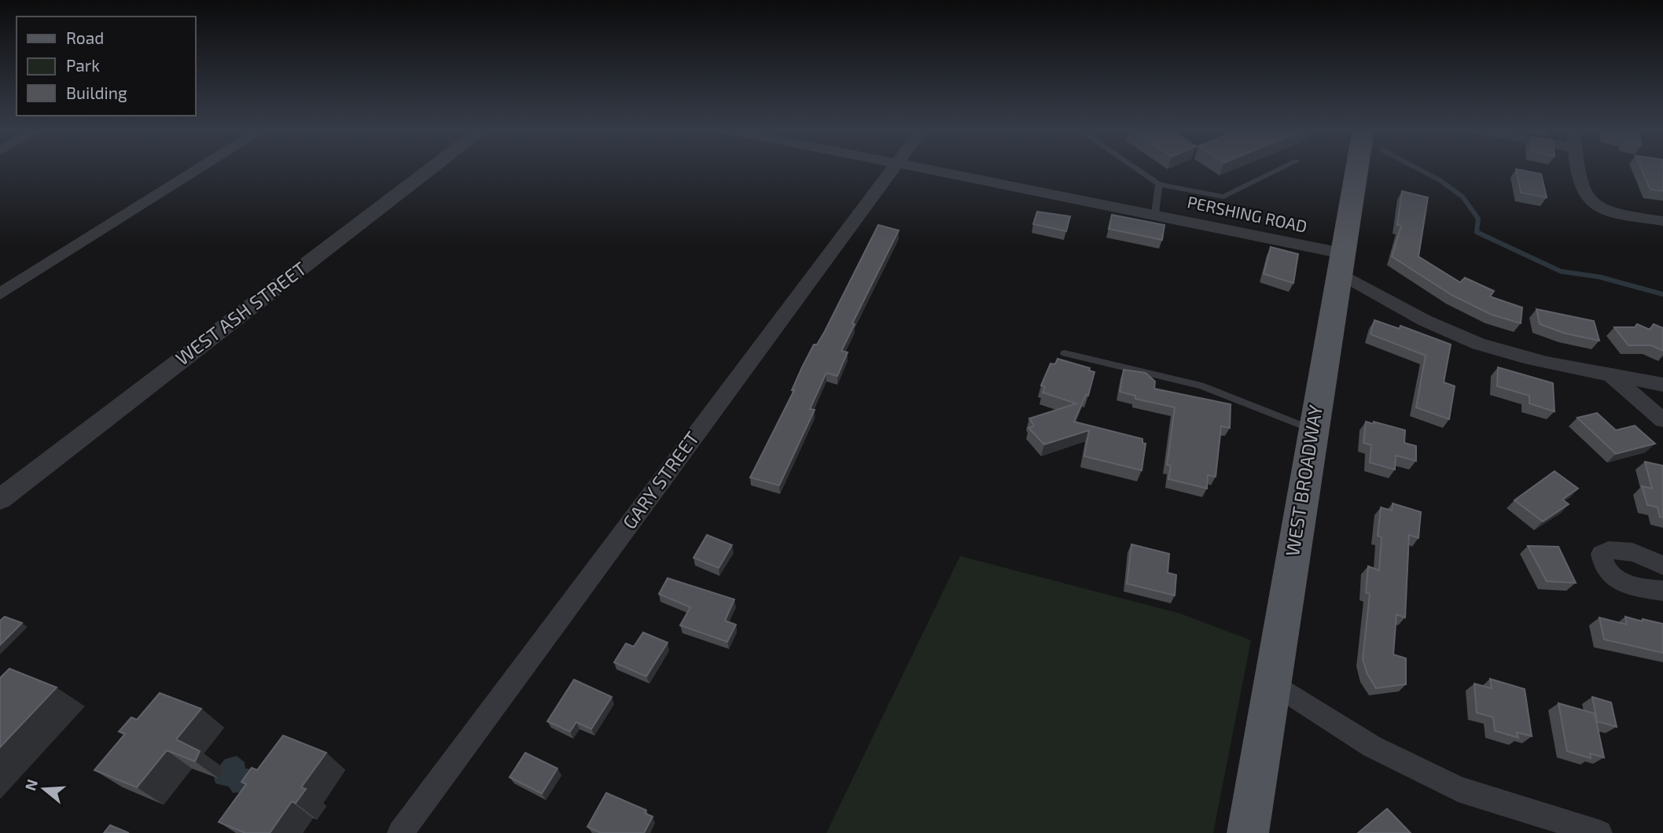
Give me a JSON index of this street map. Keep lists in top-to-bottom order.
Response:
{
  "streets": {
    "main road": ["WEST BROADWAY"],
    "street": ["PERSHING ROAD", "WEST ASH STREET", "GARY STREET"]
  },
  "crossings": [
    ["PERSHING ROAD", "WEST BROADWAY"]
  ],
  "legend": ["Road", "Park", "Building"],
  "north": "left"
}
